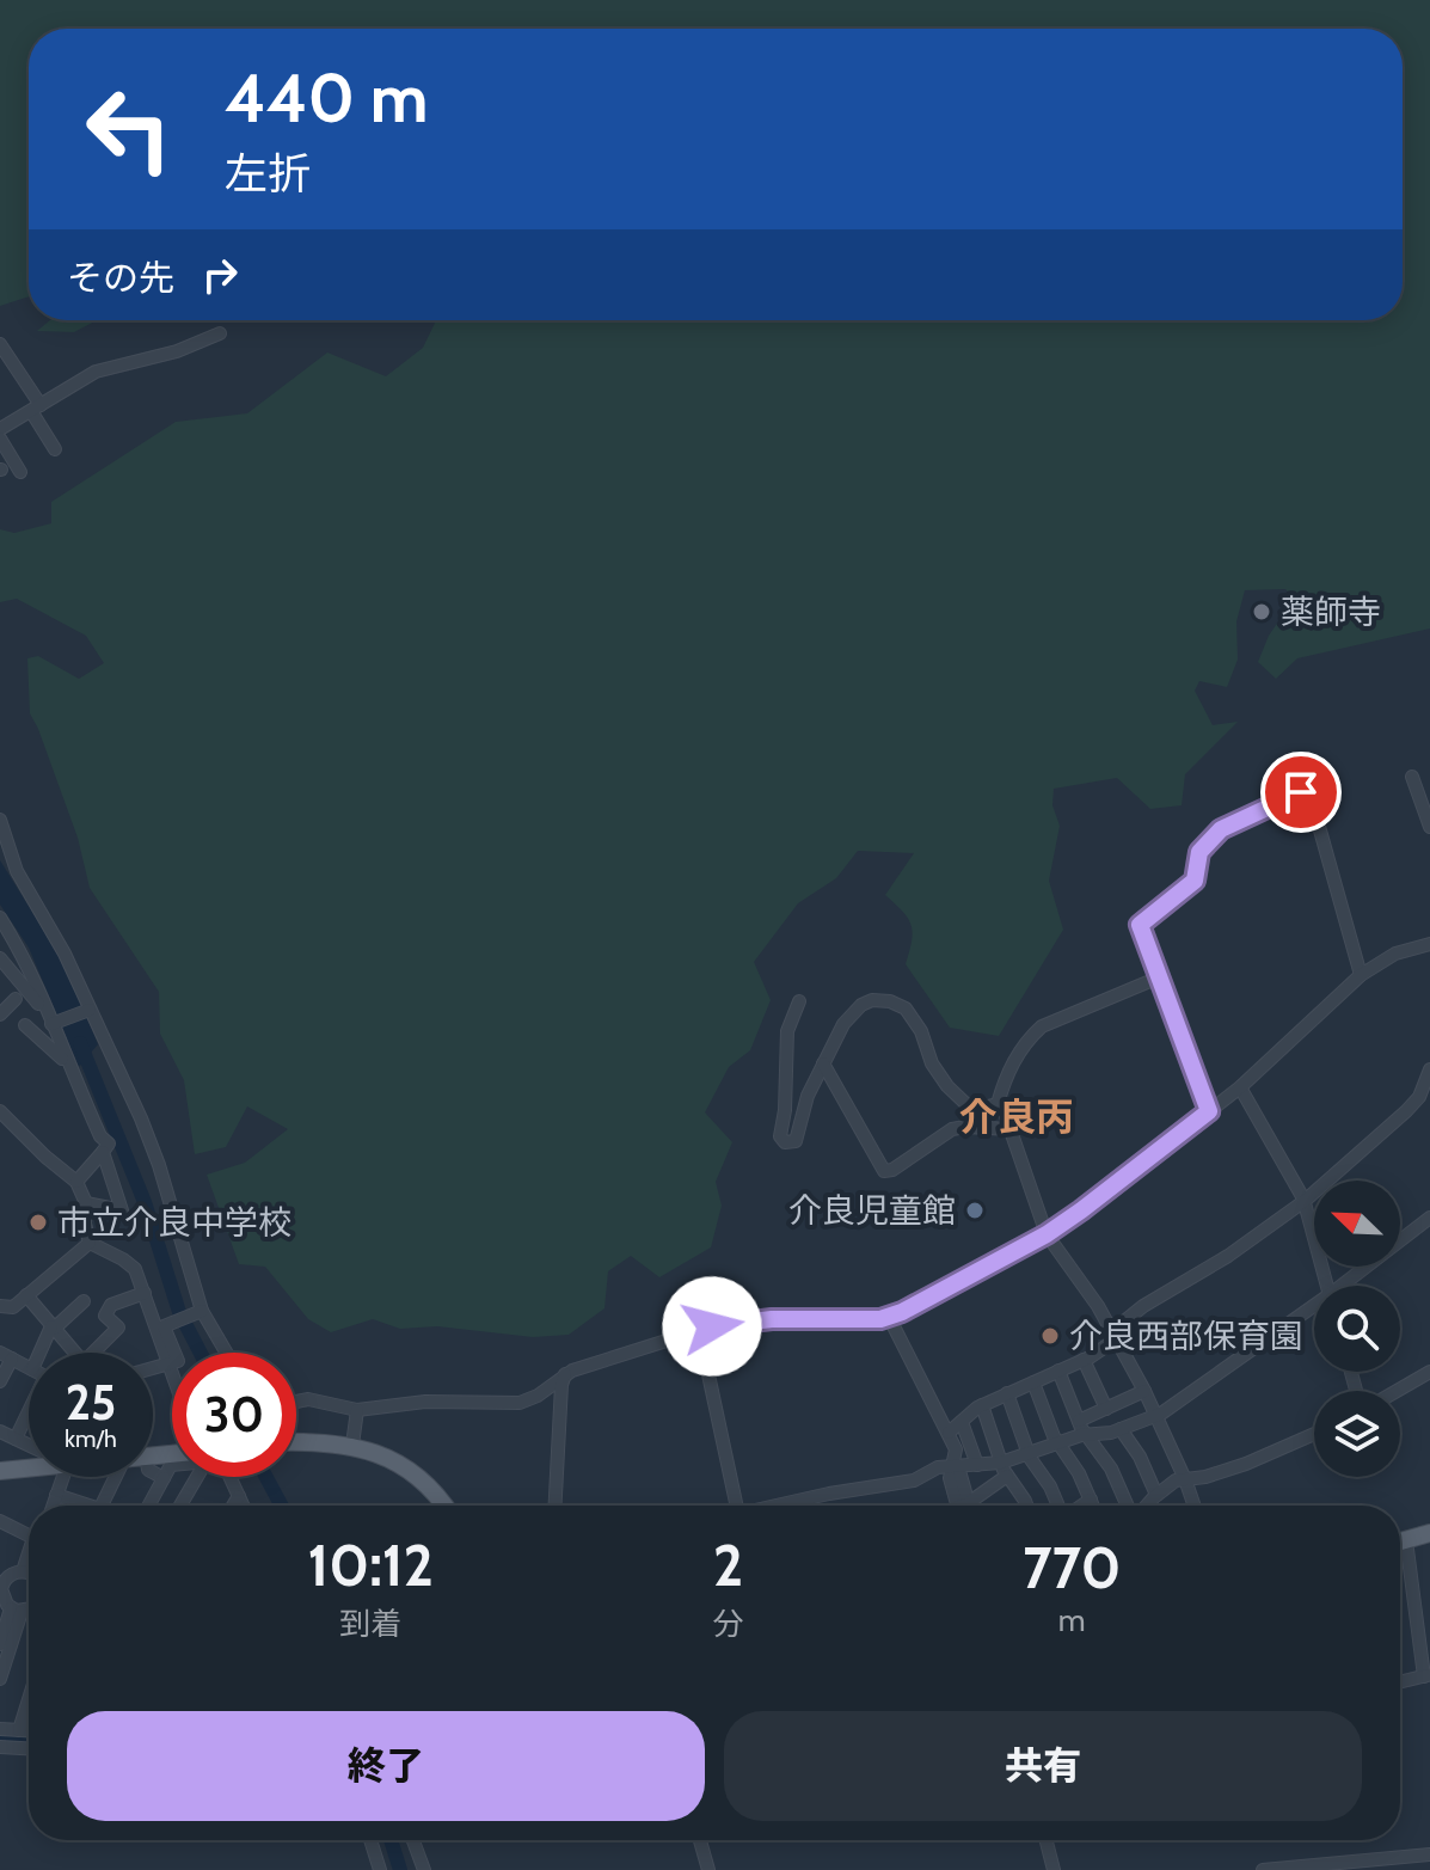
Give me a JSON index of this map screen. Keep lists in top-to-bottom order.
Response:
{
  "districts": ["介良丙"],
  "places": [
    "薬師寺",
    "介良児童館",
    "市立介良中学校",
    "介良西部保育園"
  ],
  "north": "top left",
  "page": {
    "turn": ["440 m", "左折"],
    "then": "その先",
    "speed": "25 km/h",
    "limit": "30",
    "eta": [
      "10:12",
      "到着",
      "2",
      "分",
      "770",
      "m"
    ],
    "buttons": ["終了", "共有"]
  }
}
